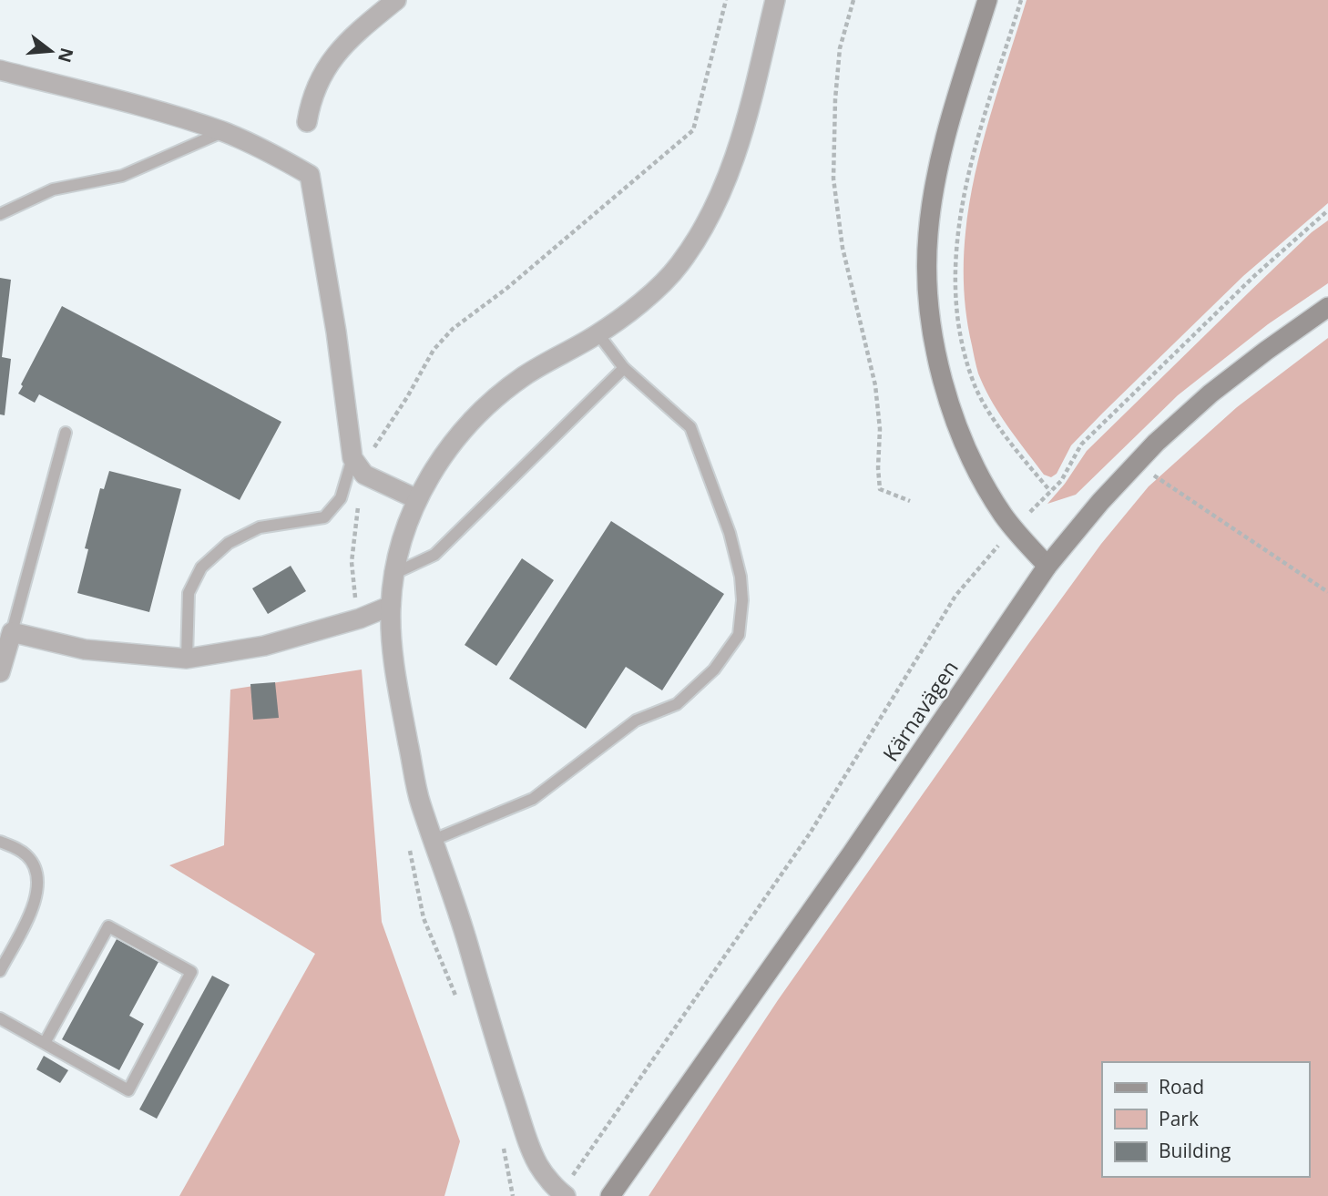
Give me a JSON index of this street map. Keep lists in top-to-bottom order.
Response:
{
  "streets": {
    "street": ["Kärnavägen"]
  },
  "legend": ["Road", "Park", "Building"],
  "north": "right"
}
